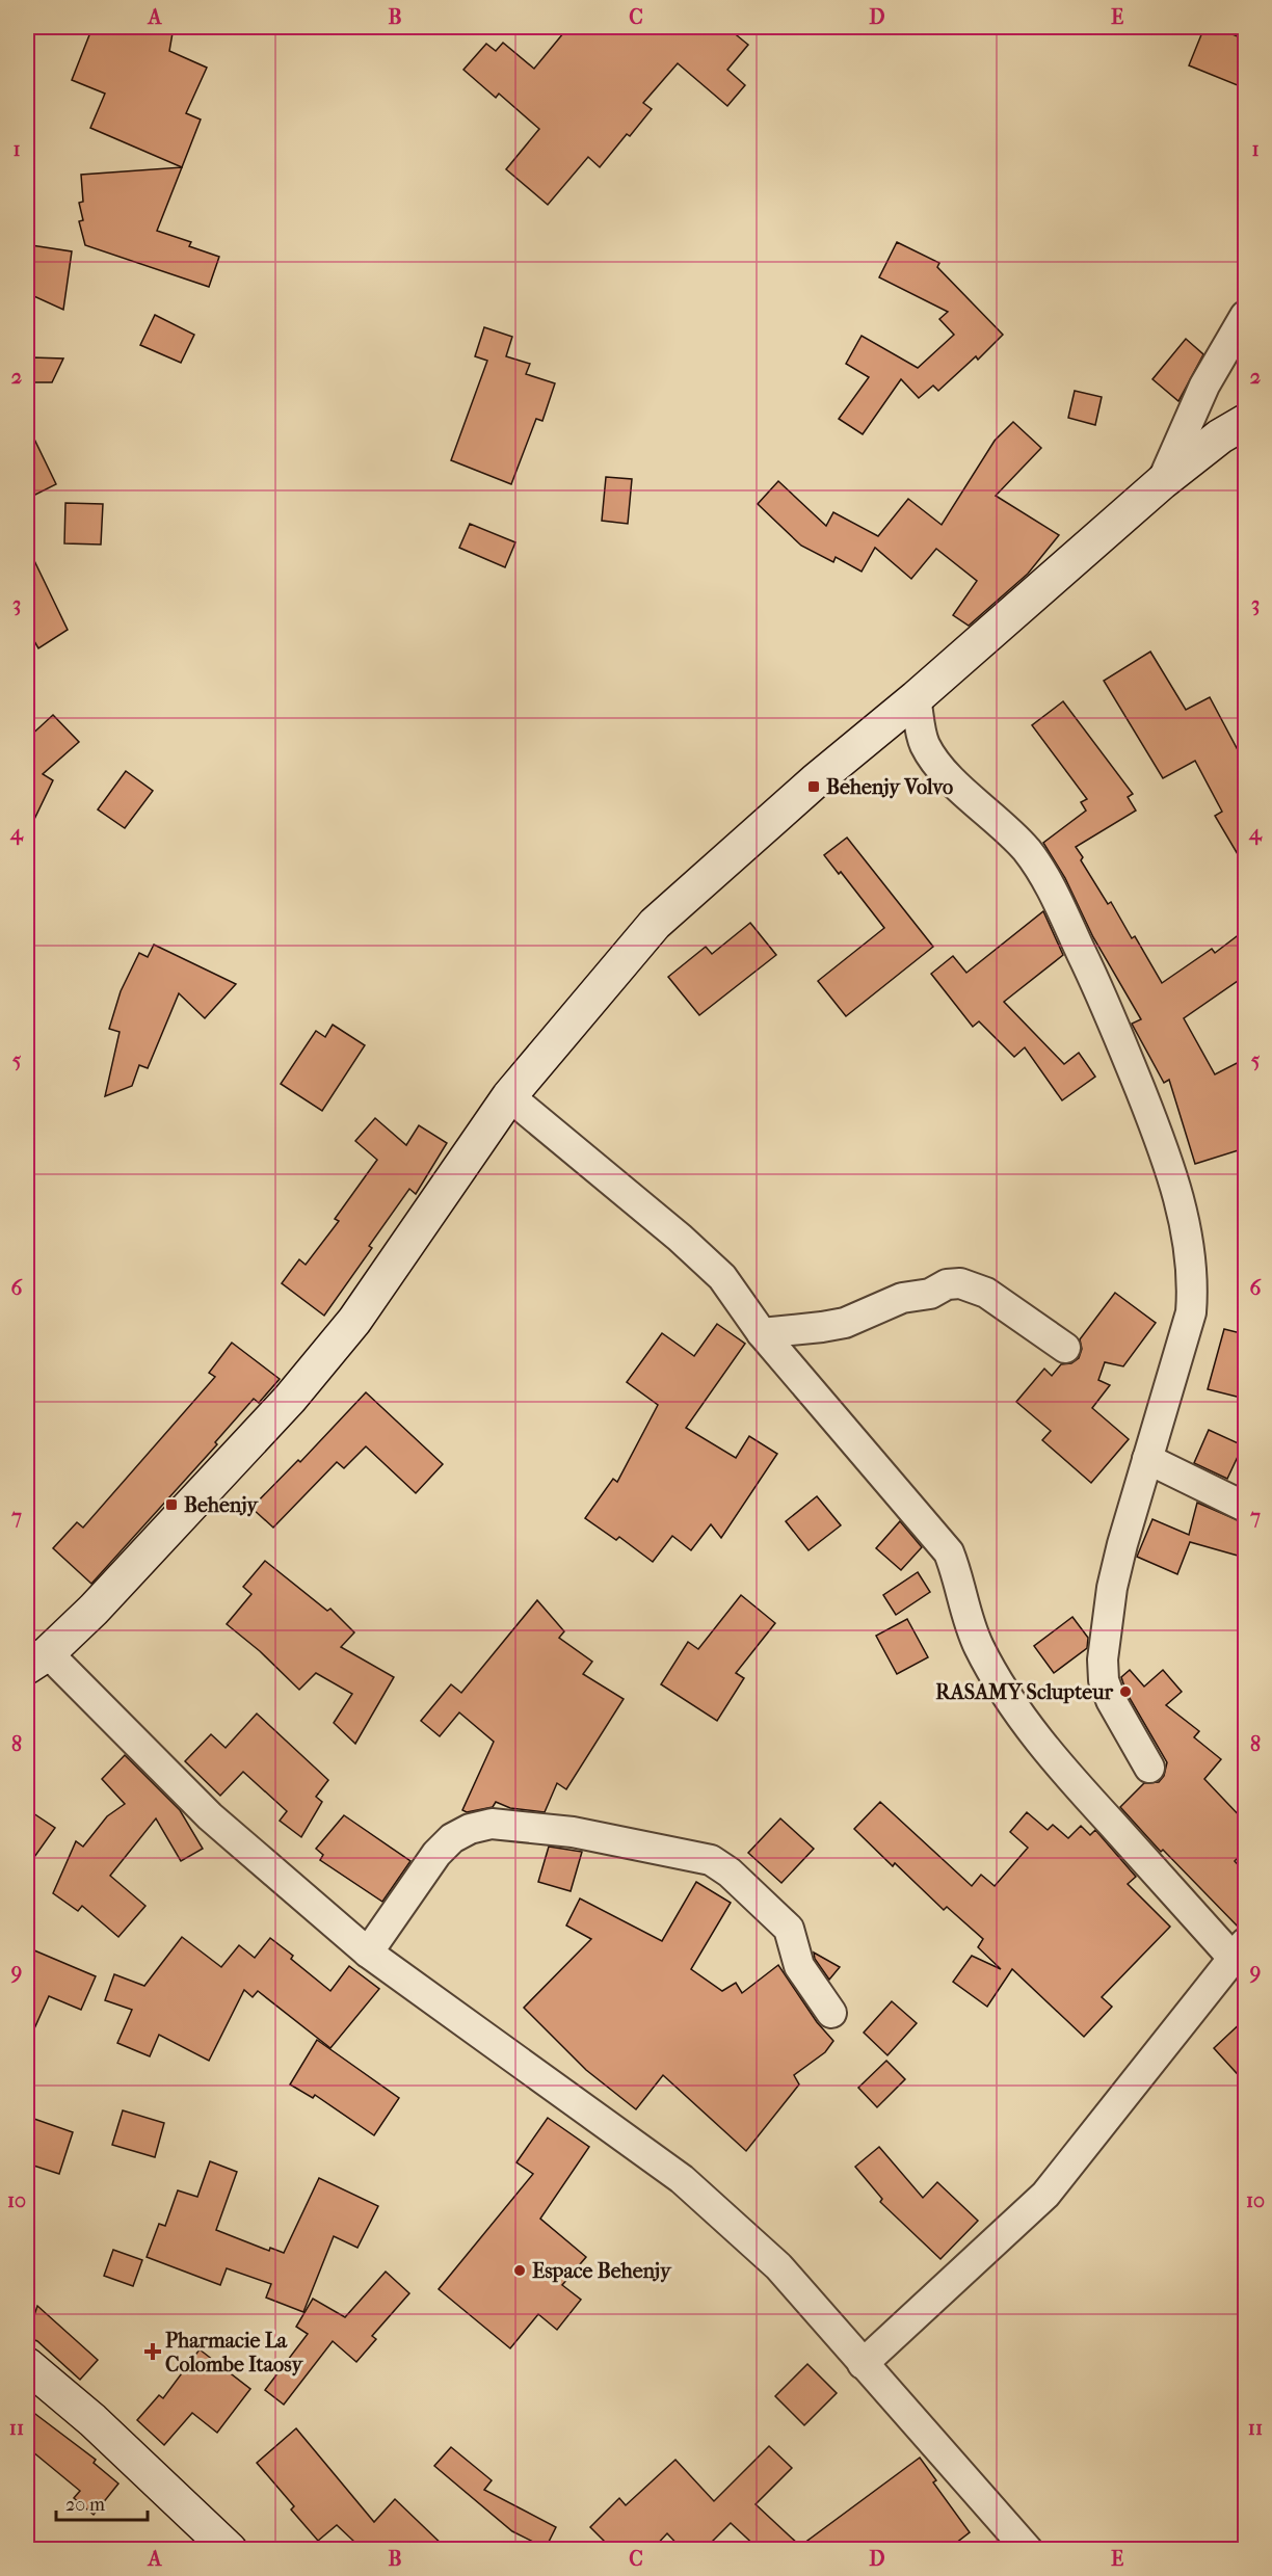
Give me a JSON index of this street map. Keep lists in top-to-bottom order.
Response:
{
  "places": {
    "transit": ["Behenjy Volvo", "Behenjy"],
    "other": ["RASAMY Sclupteur", "Espace Behenjy"],
    "health": ["Pharmacie La Colombe Itaosy"]
  },
  "scale_bar": "20 m",
  "grid": {
    "columns": [
      "A",
      "B",
      "C",
      "D",
      "E"
    ],
    "rows": [
      "1",
      "2",
      "3",
      "4",
      "5",
      "6",
      "7",
      "8",
      "9",
      "10",
      "11"
    ]
  }
}
